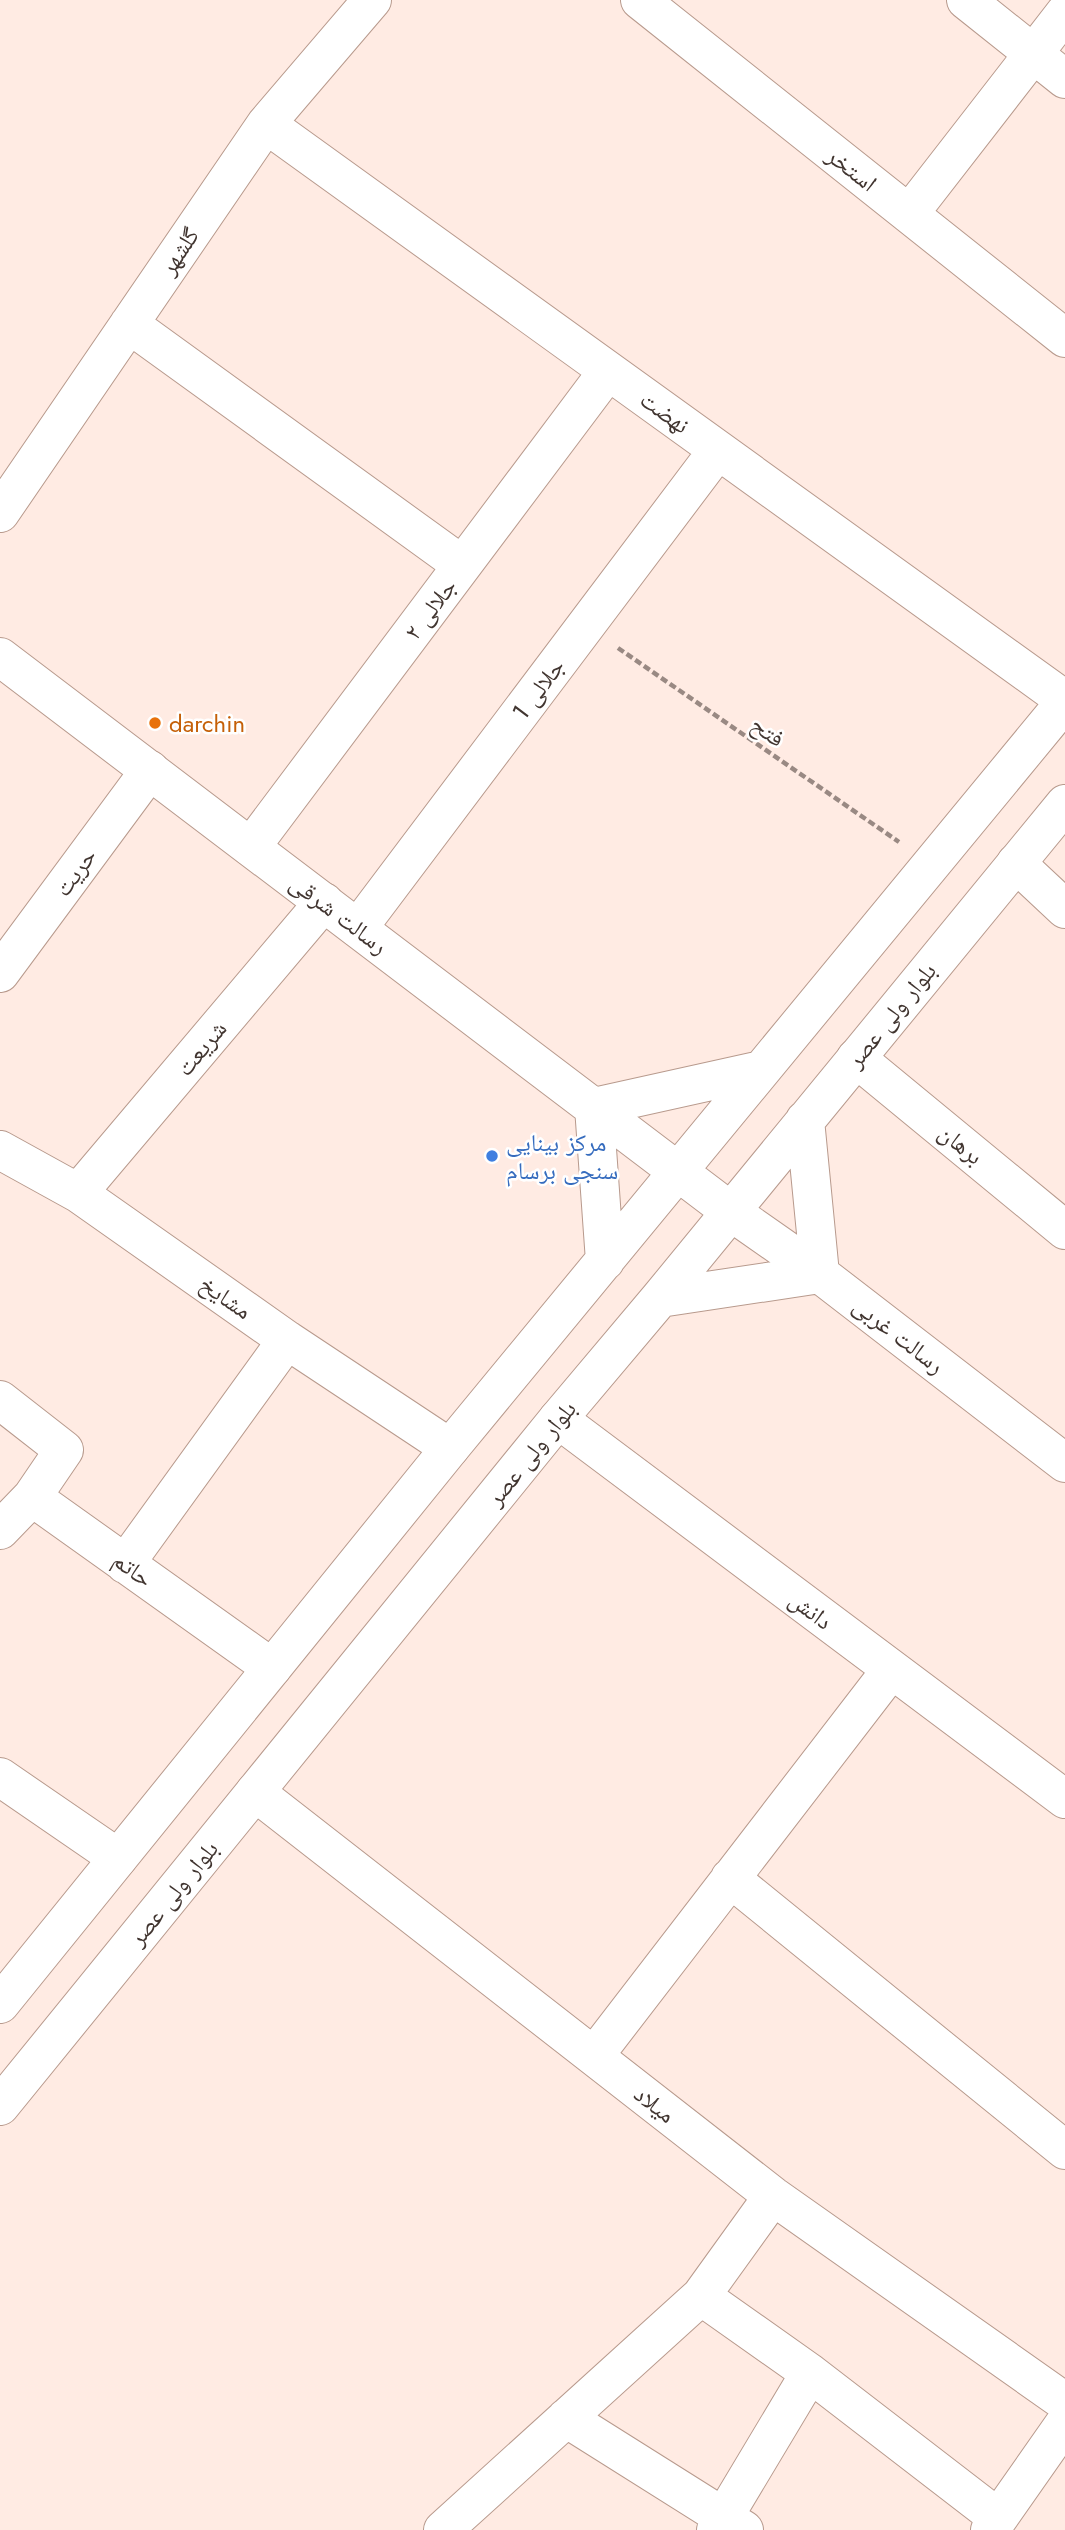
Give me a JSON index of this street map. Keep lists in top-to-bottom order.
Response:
{
  "streets": {
    "street": [
      "استخر",
      "گلشهر",
      "نهضت",
      "جلالی ۲",
      "جلالی 1",
      "حریت",
      "رسالت شرقی",
      "بلوار ولی عصر",
      "شریعت",
      "برهان",
      "مشایخ",
      "رسالت غربی",
      "حاتم",
      "دانش",
      "میلاد"
    ],
    "path": ["فتح"]
  },
  "crossings": [
    ["گلشهر", "نهضت"],
    ["نهضت", "جلالی ۲"],
    ["نهضت", "جلالی 1"],
    ["جلالی ۲", "رسالت شرقی"],
    ["جلالی 1", "فتح"],
    ["جلالی 1", "رسالت شرقی"],
    ["حریت", "رسالت شرقی"],
    ["رسالت شرقی", "بلوار ولی عصر"],
    ["رسالت شرقی", "شریعت"],
    ["رسالت شرقی", "رسالت غربی"],
    ["بلوار ولی عصر", "برهان"],
    ["بلوار ولی عصر", "رسالت غربی"],
    ["بلوار ولی عصر", "دانش"],
    ["بلوار ولی عصر", "میلاد"],
    ["شریعت", "مشایخ"]
  ],
  "places": ["darchin", "مرکز بینایی سنجی برسام"]
}
